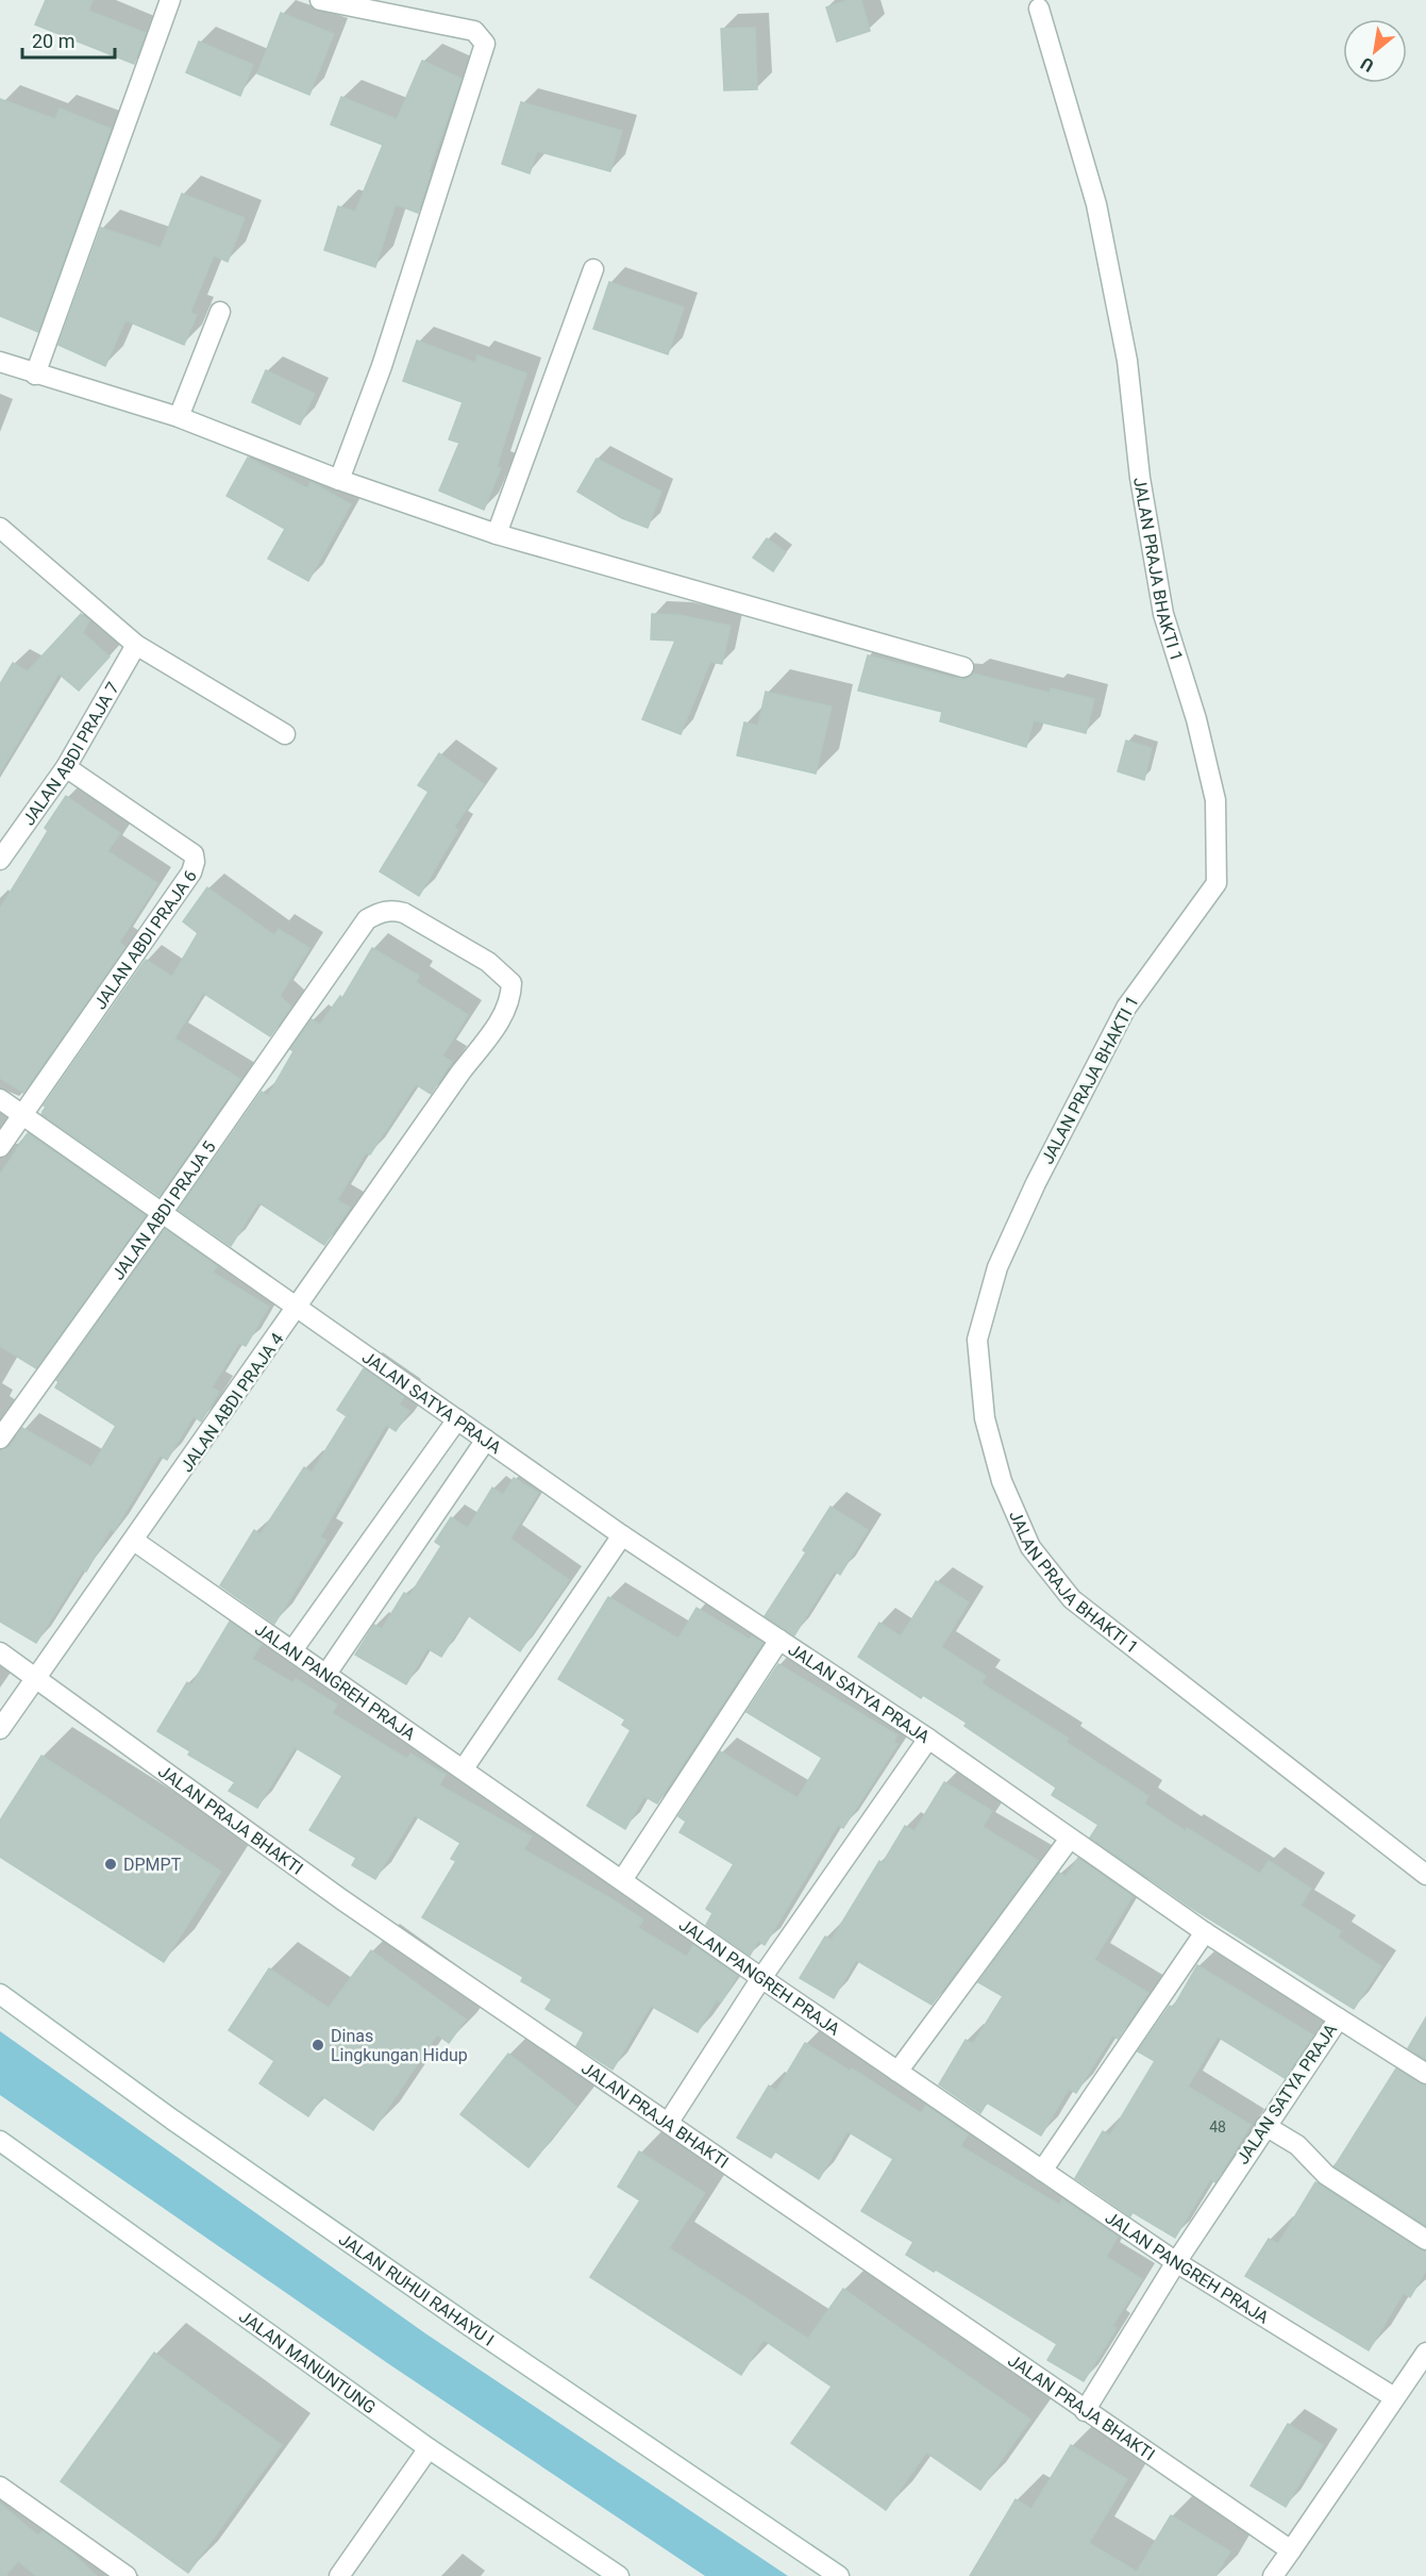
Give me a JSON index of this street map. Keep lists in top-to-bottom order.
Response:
{
  "streets": {
    "street": [
      "JALAN PRAJA BHAKTI 1",
      "JALAN ABDI PRAJA 7",
      "JALAN ABDI PRAJA 6",
      "JALAN ABDI PRAJA 5",
      "JALAN ABDI PRAJA 4",
      "JALAN SATYA PRAJA",
      "JALAN PANGREH PRAJA",
      "JALAN PRAJA BHAKTI",
      "JALAN RUHUI RAHAYU I",
      "JALAN MANUNTUNG"
    ]
  },
  "crossings": [
    ["JALAN ABDI PRAJA 7", "JALAN ABDI PRAJA 6"],
    ["JALAN ABDI PRAJA 6", "JALAN SATYA PRAJA"],
    ["JALAN ABDI PRAJA 5", "JALAN ABDI PRAJA 4"],
    ["JALAN ABDI PRAJA 5", "JALAN SATYA PRAJA"],
    ["JALAN ABDI PRAJA 4", "JALAN SATYA PRAJA"],
    ["JALAN ABDI PRAJA 4", "JALAN PANGREH PRAJA"],
    ["JALAN ABDI PRAJA 4", "JALAN PRAJA BHAKTI"],
    ["JALAN SATYA PRAJA", "JALAN PANGREH PRAJA"],
    ["JALAN SATYA PRAJA", "JALAN PRAJA BHAKTI"]
  ],
  "places": ["DPMPT", "Dinas Lingkungan Hidup"],
  "house_numbers": ["48"],
  "scale_bar": "20 m",
  "north": "bottom left"
}
